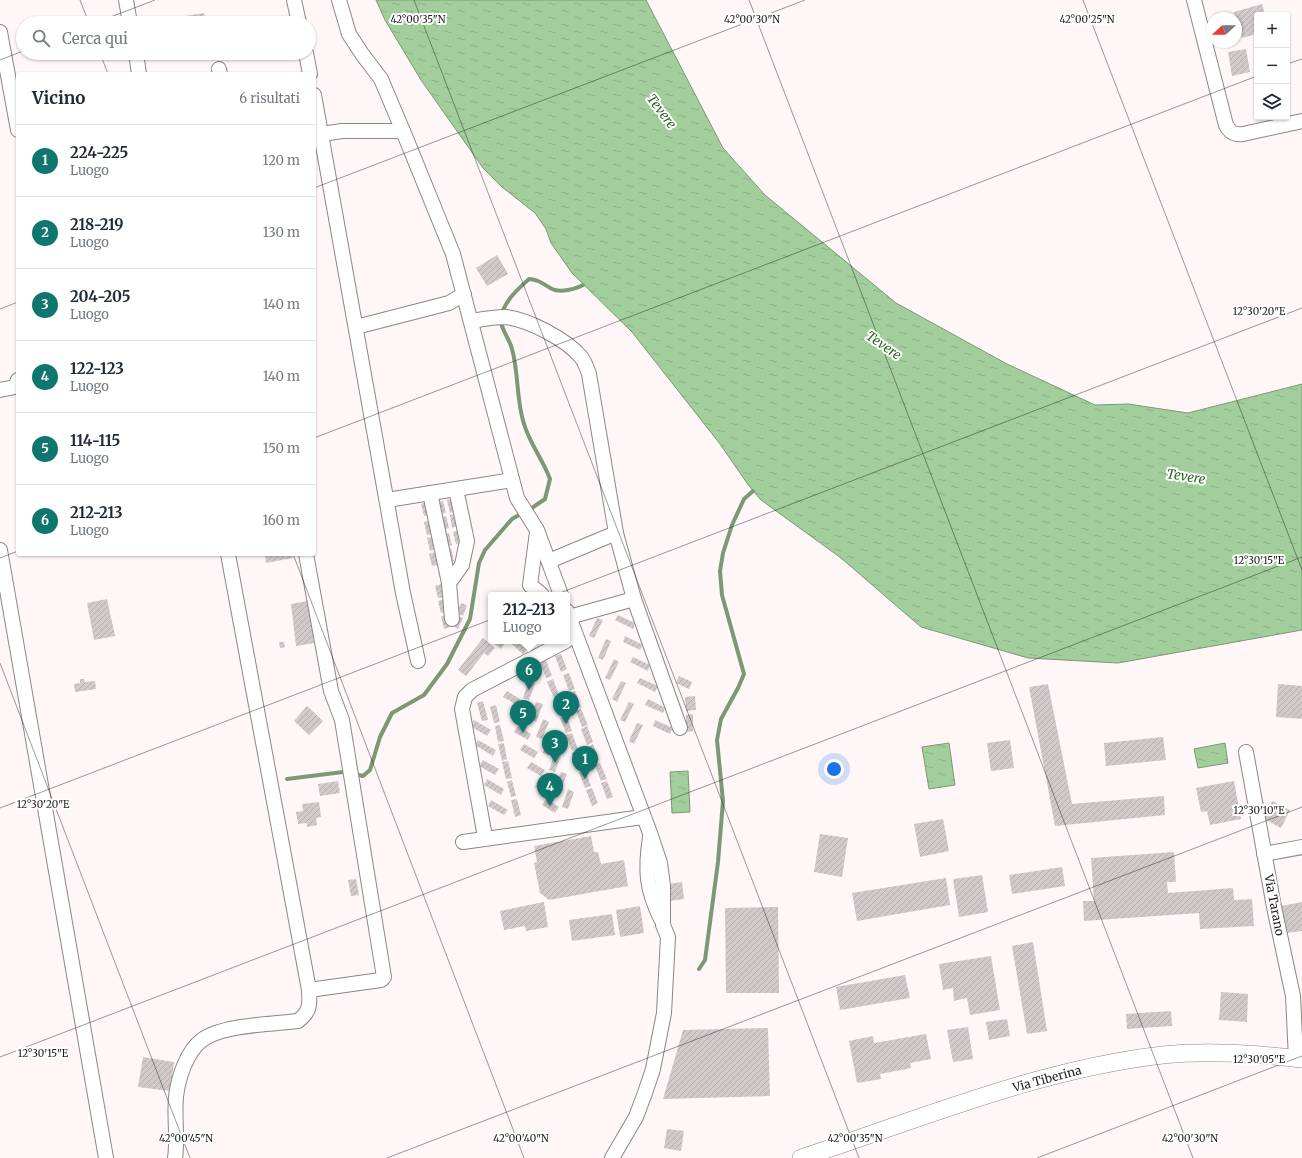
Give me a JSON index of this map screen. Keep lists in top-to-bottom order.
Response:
{
  "streets": {
    "main road": ["Via Tiberina"],
    "street": ["Via Tarano"]
  },
  "crossings": [
    ["Via Tarano", "Via Tiberina"]
  ],
  "water": ["Tevere"],
  "north": "left",
  "page": {
    "map_buttons": ["+", "−"],
    "search": "Cerca qui",
    "heading": ["Vicino", "6 risultati"],
    "list": [
      {
        "mark": "1",
        "name": "224-225",
        "note": "Luogo",
        "value": "120 m"
      },
      {
        "mark": "2",
        "name": "218-219",
        "note": "Luogo",
        "value": "130 m"
      },
      {
        "mark": "3",
        "name": "204-205",
        "note": "Luogo",
        "value": "140 m"
      },
      {
        "mark": "4",
        "name": "122-123",
        "note": "Luogo",
        "value": "140 m"
      },
      {
        "mark": "5",
        "name": "114-115",
        "note": "Luogo",
        "value": "150 m"
      },
      {
        "mark": "6",
        "name": "212-213",
        "note": "Luogo",
        "value": "160 m"
      }
    ],
    "popup": ["212-213", "Luogo"],
    "pins": [
      "6",
      "2",
      "5",
      "3",
      "1",
      "4"
    ]
  },
  "coordinates": [
    "42°00'35\"N",
    "42°00'30\"N",
    "42°00'25\"N",
    "12°30'20\"E",
    "12°30'15\"E",
    "12°30'10\"E",
    "12°30'05\"E",
    "42°00'45\"N",
    "42°00'40\"N"
  ]
}
